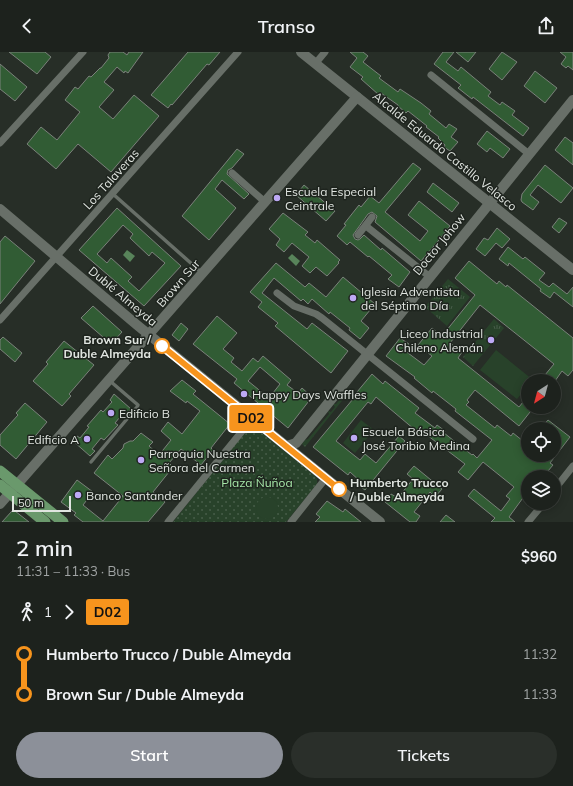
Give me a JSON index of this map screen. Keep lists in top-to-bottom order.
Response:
{
  "streets": {
    "street": [
      "Alcalde Eduardo Castillo Velasco",
      "Los Talaveras",
      "Doctor Johow",
      "Brown Sur",
      "Dublé Almeyda"
    ]
  },
  "crossings": [
    ["Alcalde Eduardo Castillo Velasco", "Doctor Johow"],
    ["Alcalde Eduardo Castillo Velasco", "Brown Sur"],
    ["Los Talaveras", "Dublé Almeyda"],
    ["Doctor Johow", "Dublé Almeyda"],
    ["Brown Sur", "Dublé Almeyda"]
  ],
  "parks": ["Plaza Ñuñoa"],
  "places": [
    "Escuela Especial Ceintrale",
    "Iglesia Adventista del Séptimo Día",
    "Liceo Industrial Chileno Alemán",
    "Brown Sur / Duble Almeyda",
    "Happy Days Waffles",
    "Edificio B",
    "Escuela Básica José Toribio Medina",
    "Edificio A",
    "Parroquia Nuestra Señora del Carmen",
    "Humberto Trucco / Duble Almeyda",
    "Banco Santander"
  ],
  "lines": ["bus line D02"],
  "scale_bar": "50 m",
  "north": "bottom left",
  "page": {
    "header": "Transo",
    "on_map": "D02",
    "scale": "50 m",
    "heading": ["2 min", "11:31 – 11:33 · Bus", "$960"],
    "legs": ["1", "D02"],
    "list": [
      {
        "name": "Humberto Trucco / Duble Almeyda",
        "value": "11:32"
      },
      {
        "name": "Brown Sur / Duble Almeyda",
        "value": "11:33"
      }
    ],
    "buttons": ["Start", "Tickets"]
  }
}
